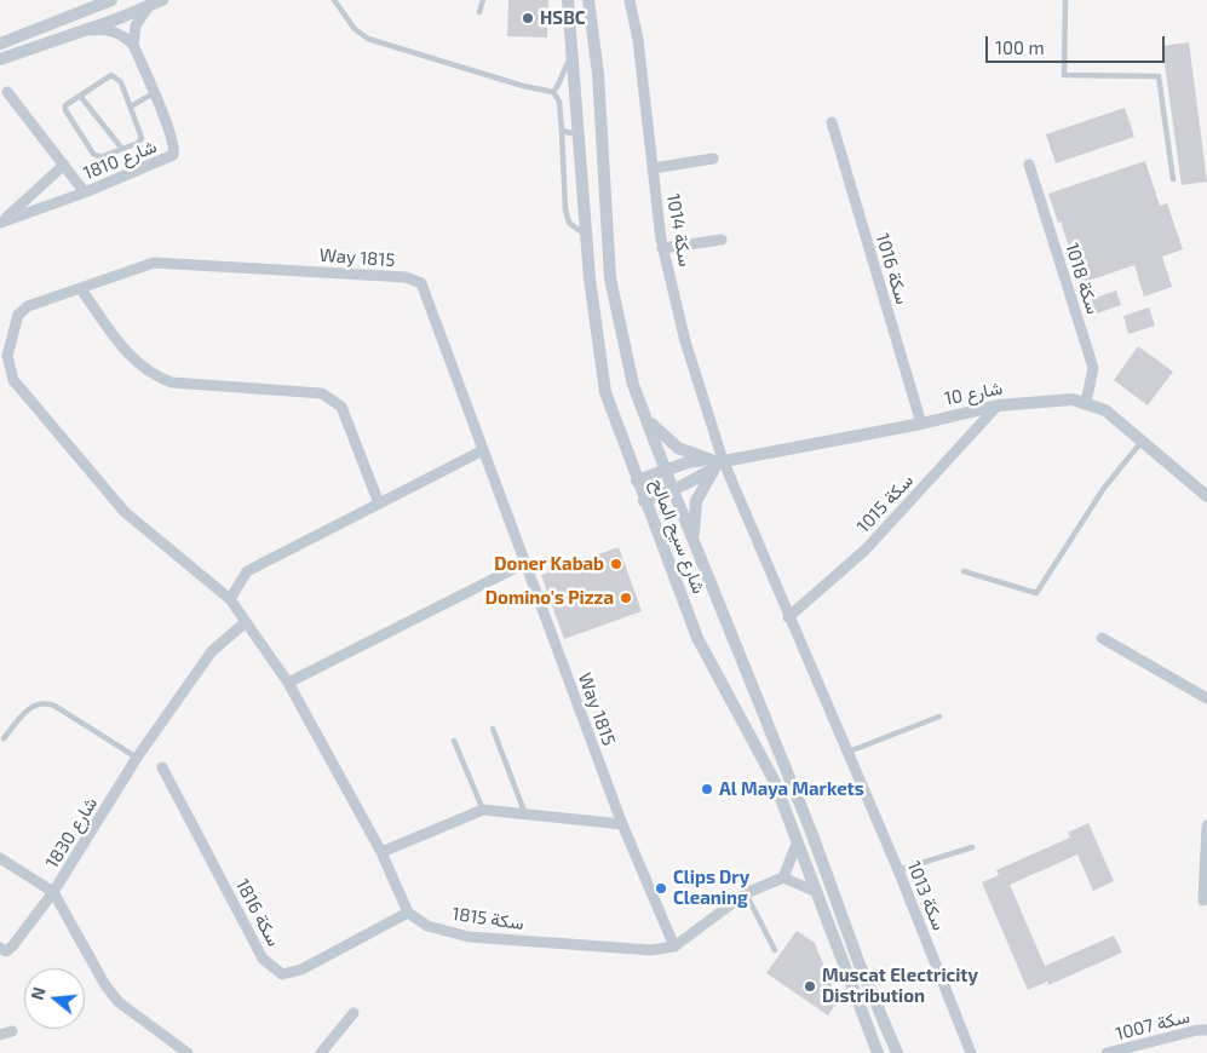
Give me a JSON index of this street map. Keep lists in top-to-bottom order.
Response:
{
  "streets": {
    "street": [
      "شارع 1810",
      "سكة 1014",
      "Way 1815",
      "سكة 1016",
      "سكة 1018",
      "شارع 10",
      "سكة 1015",
      "شارع سيح المالح",
      "1830 شارع",
      "سكة 1013",
      "سكة 1816",
      "سكة 1815",
      "سكة 1007"
    ]
  },
  "crossings": [
    ["سكة 1014", "شارع 10"],
    ["سكة 1014", "سكة 1013"],
    ["Way 1815", "1830 شارع"],
    ["Way 1815", "سكة 1815"],
    ["سكة 1016", "شارع 10"],
    ["سكة 1018", "شارع 10"],
    ["شارع 10", "سكة 1015"],
    ["شارع 10", "شارع سيح المالح"],
    ["شارع 10", "سكة 1013"],
    ["سكة 1015", "سكة 1013"],
    ["سكة 1816", "سكة 1815"]
  ],
  "places": [
    "HSBC",
    "Doner Kabab",
    "Domino's Pizza",
    "Al Maya Markets",
    "Clips Dry Cleaning",
    "Muscat Electricity Distribution"
  ],
  "scale_bar": "100 m",
  "north": "left"
}
